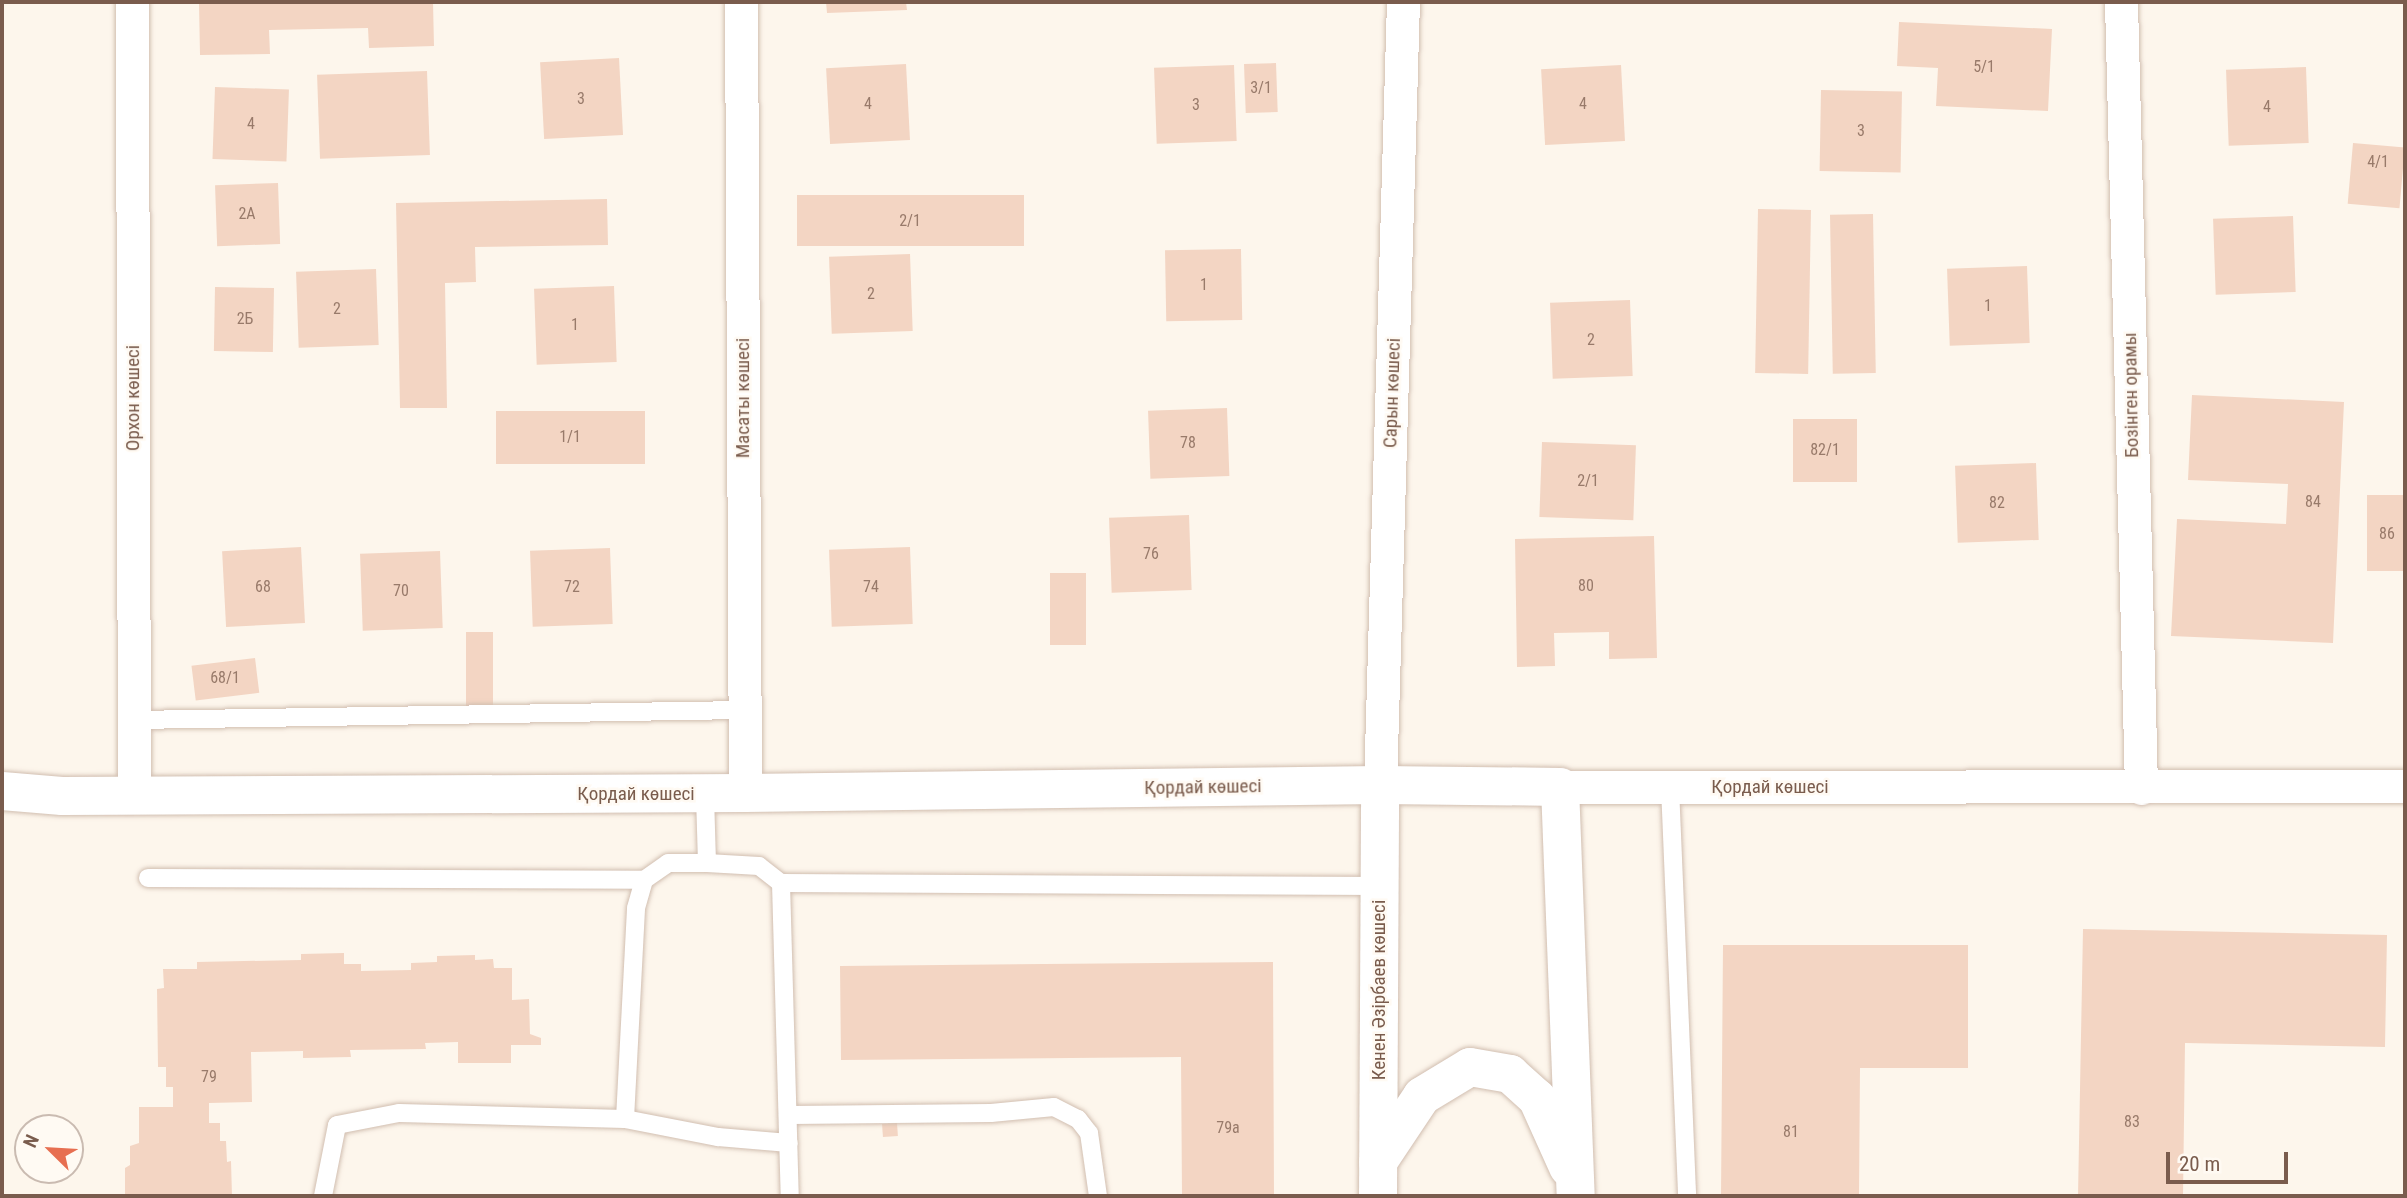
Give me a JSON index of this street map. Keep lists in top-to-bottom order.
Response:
{
  "streets": {
    "street": [
      "Сарын көшесі",
      "Бозінген орамы",
      "Орхон көшесі",
      "Масаты көшесі",
      "Қордай көшесі",
      "Кенен Әзірбаев көшесі"
    ]
  },
  "crossings": [
    ["Сарын көшесі", "Қордай көшесі"],
    ["Сарын көшесі", "Кенен Әзірбаев көшесі"],
    ["Бозінген орамы", "Қордай көшесі"],
    ["Орхон көшесі", "Қордай көшесі"],
    ["Масаты көшесі", "Қордай көшесі"],
    ["Қордай көшесі", "Кенен Әзірбаев көшесі"]
  ],
  "house_numbers": [
    "5/1",
    "3/1",
    "3",
    "4",
    "4",
    "3",
    "4",
    "4",
    "3",
    "4/1",
    "2А",
    "2/1",
    "1",
    "2",
    "1",
    "2",
    "2Б",
    "1",
    "2",
    "1/1",
    "78",
    "82/1",
    "2/1",
    "84",
    "82",
    "86",
    "76",
    "80",
    "68",
    "72",
    "74",
    "70",
    "68/1",
    "79",
    "83",
    "79а",
    "81"
  ],
  "scale_bar": "20 m",
  "north": "top left"
}
